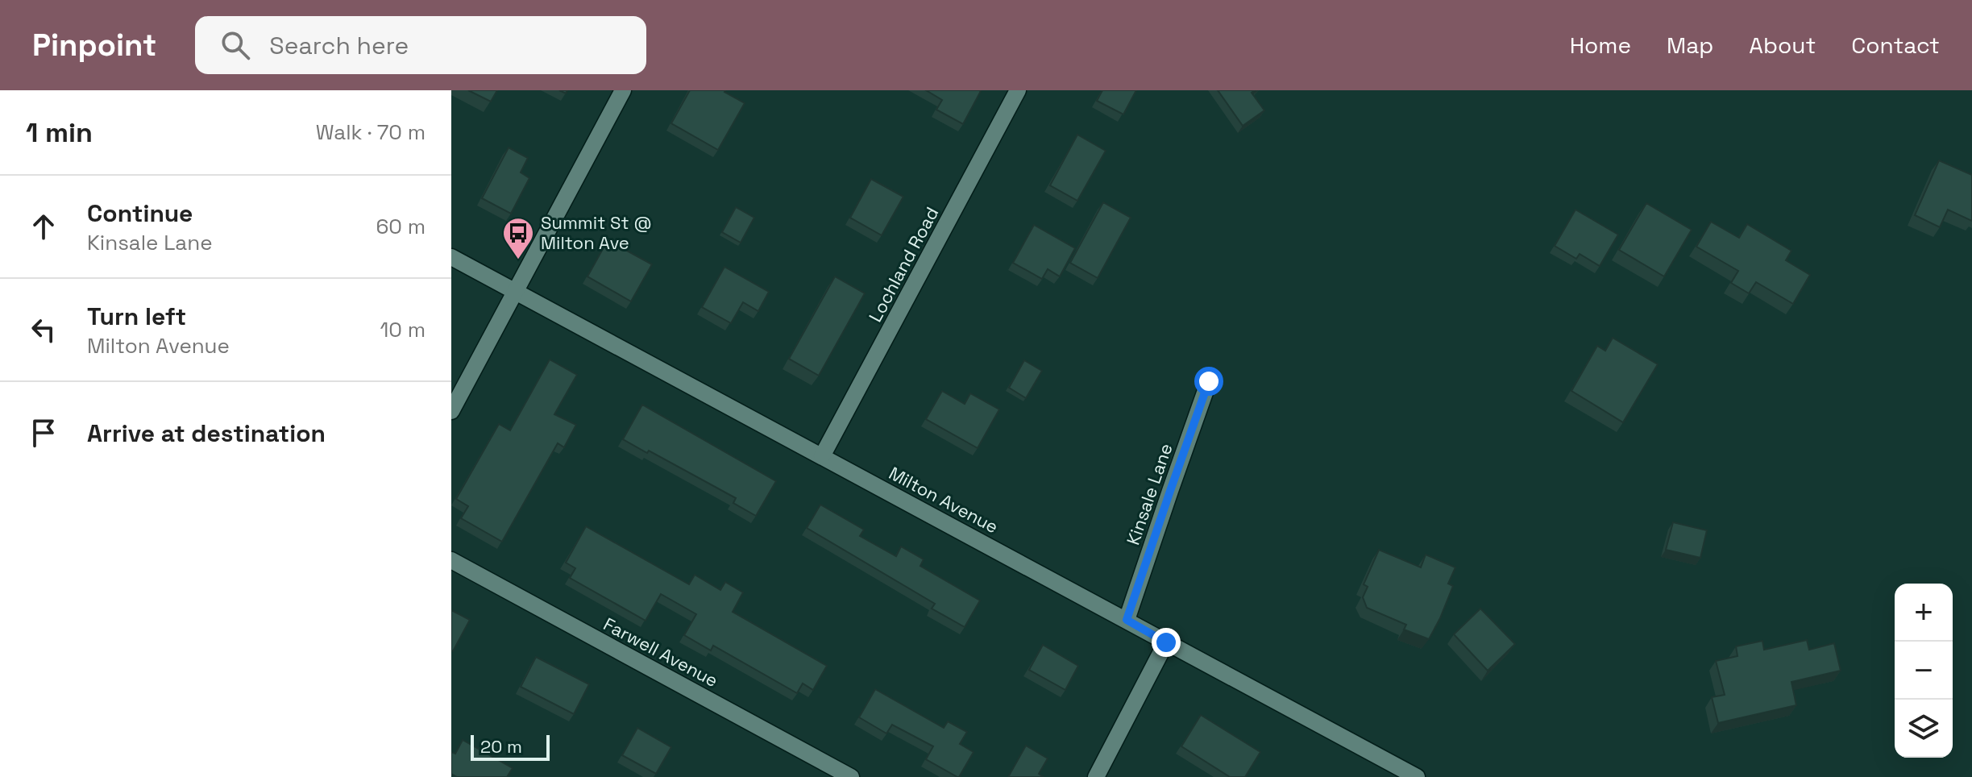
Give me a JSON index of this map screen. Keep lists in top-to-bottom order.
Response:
{
  "streets": {
    "street": [
      "Lochland Road",
      "Kinsale Lane",
      "Milton Avenue",
      "Farwell Avenue"
    ]
  },
  "crossings": [
    ["Lochland Road", "Milton Avenue"],
    ["Kinsale Lane", "Milton Avenue"]
  ],
  "places": {
    "bus stop": ["Summit St @ Milton Ave"]
  },
  "scale_bar": "20 m",
  "page": {
    "header": "Pinpoint",
    "search": "Search here",
    "nav": [
      "Home",
      "Map",
      "About",
      "Contact"
    ],
    "heading": ["1 min", "Walk · 70 m"],
    "list": [
      ["Continue", "Kinsale Lane", "60 m"],
      ["Turn left", "Milton Avenue", "10 m"],
      "Arrive at destination"
    ],
    "map_buttons": ["+", "−"],
    "scale": "20 m"
  }
}
